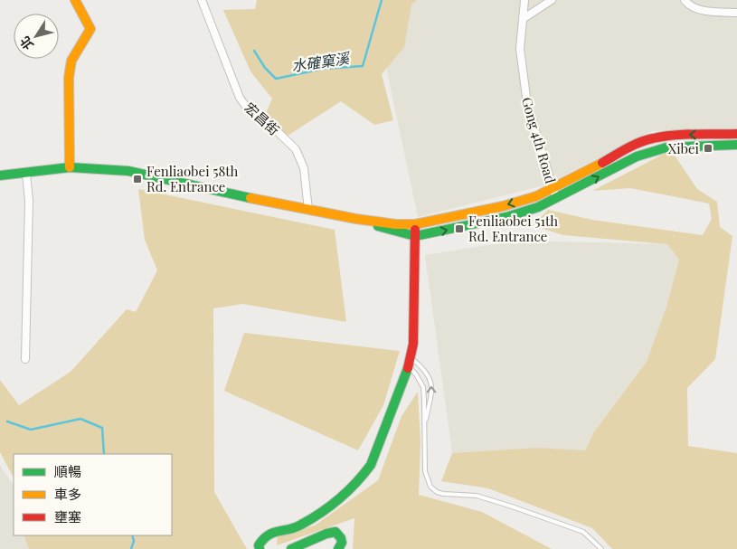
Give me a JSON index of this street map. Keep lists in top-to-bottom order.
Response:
{
  "streets": {
    "street": ["宏昌街", "Gong 4th Road"]
  },
  "water": ["水確窠溪"],
  "places": {
    "transit": ["Xibei", "Fenliaobei 58th Rd. Entrance", "Fenliaobei 51th Rd. Entrance"]
  },
  "legend": ["順暢", "車多", "壅塞"],
  "north": "bottom left"
}
